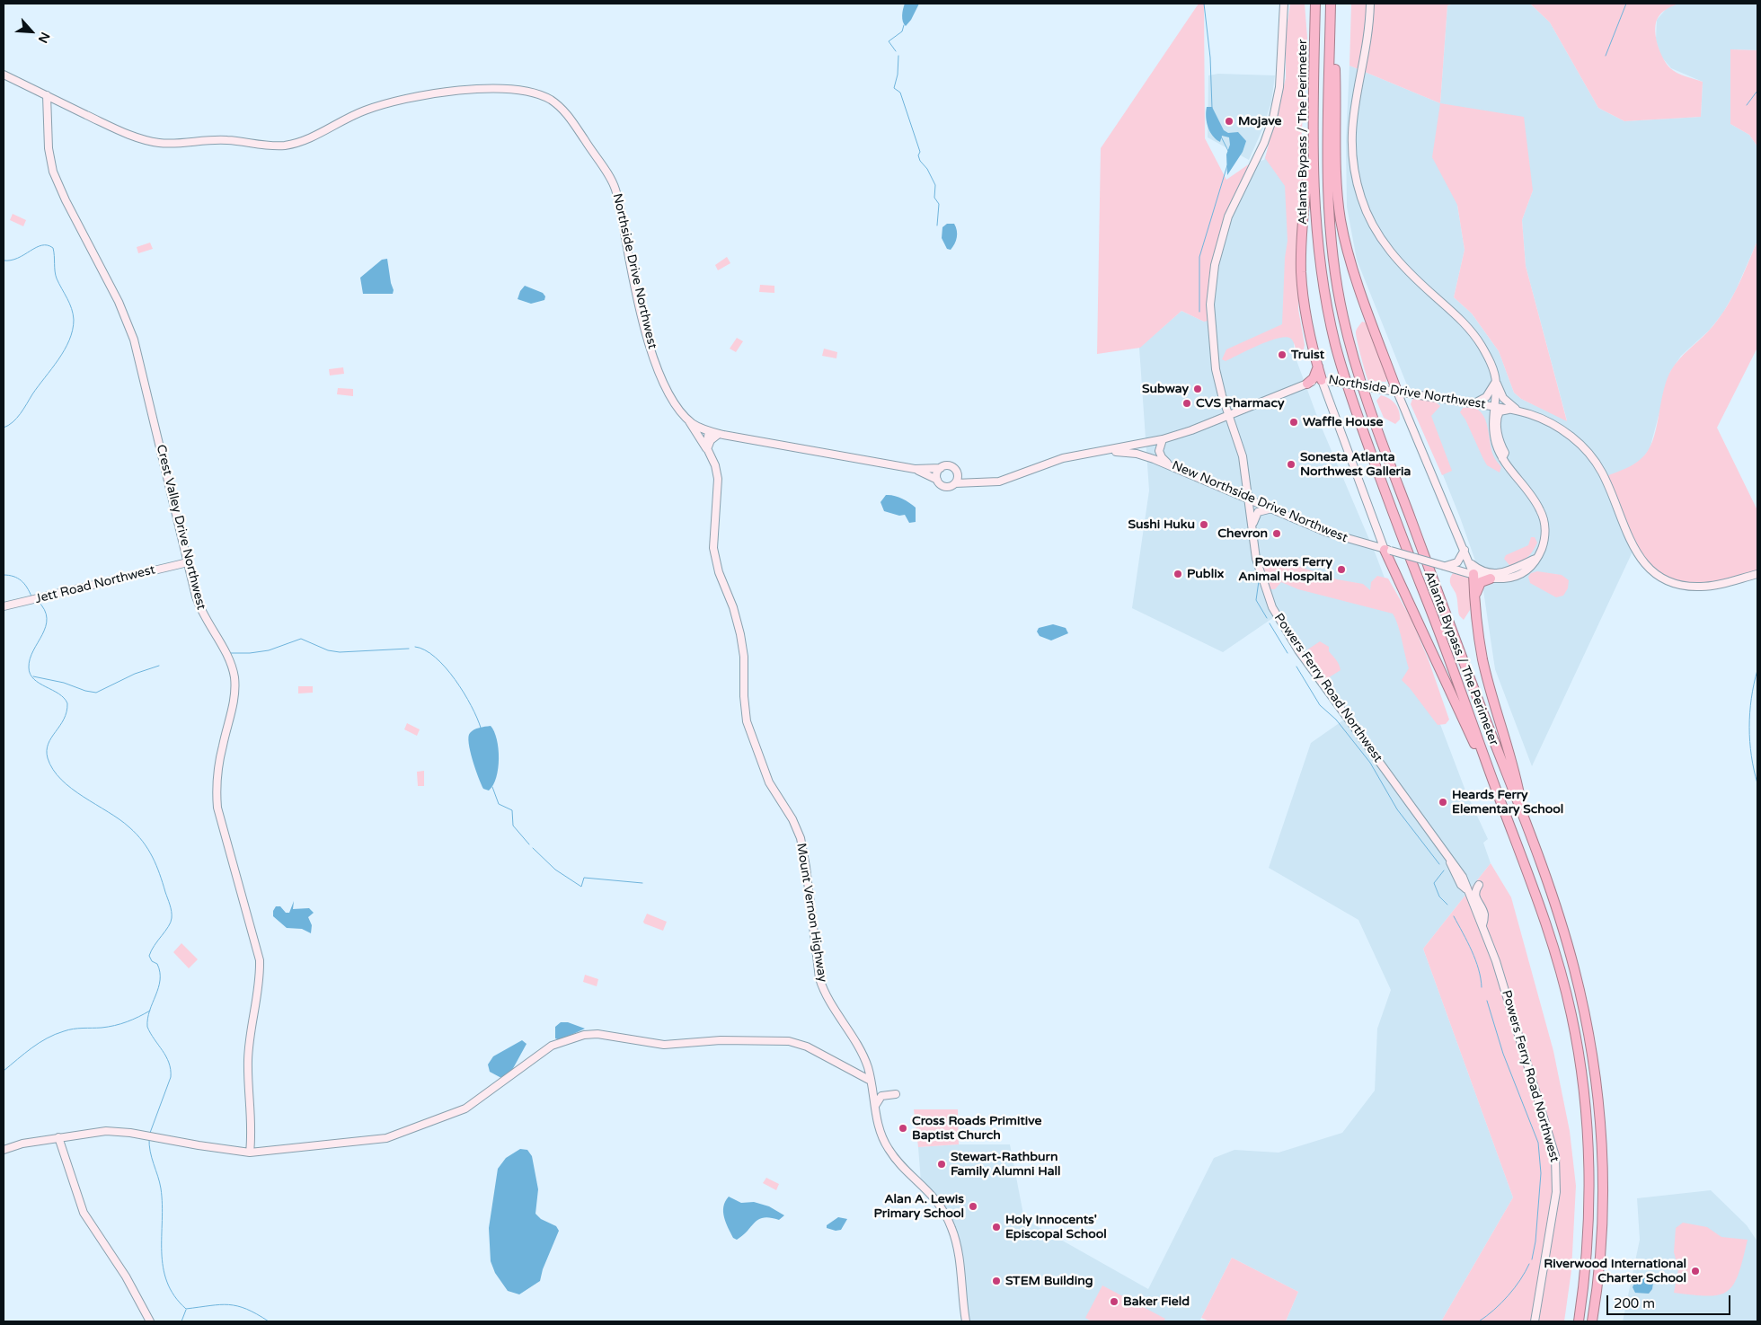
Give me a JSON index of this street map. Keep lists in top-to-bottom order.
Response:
{
  "streets": {
    "highway": ["Atlanta Bypass / The Perimeter"],
    "street": [
      "Northside Drive Northwest",
      "New Northside Drive Northwest",
      "Crest Valley Drive Northwest",
      "Jett Road Northwest",
      "Powers Ferry Road Northwest",
      "Mount Vernon Highway"
    ]
  },
  "crossings": [
    ["Northside Drive Northwest", "New Northside Drive Northwest"],
    ["Northside Drive Northwest", "Crest Valley Drive Northwest"],
    ["Northside Drive Northwest", "Powers Ferry Road Northwest"],
    ["Northside Drive Northwest", "Mount Vernon Highway"],
    ["New Northside Drive Northwest", "Powers Ferry Road Northwest"],
    ["Crest Valley Drive Northwest", "Jett Road Northwest"]
  ],
  "places": [
    "Mojave",
    "Truist",
    "Subway",
    "CVS Pharmacy",
    "Waffle House",
    "Sonesta Atlanta Northwest Galleria",
    "Sushi Huku",
    "Chevron",
    "Powers Ferry Animal Hospital",
    "Publix",
    "Heards Ferry Elementary School",
    "Cross Roads Primitive Baptist Church",
    "Stewart-Rathburn Family Alumni Hall",
    "Alan A. Lewis Primary School",
    "Holy Innocents' Episcopal School",
    "Riverwood International Charter School",
    "STEM Building",
    "Baker Field"
  ],
  "scale_bar": "200 m",
  "north": "bottom right"
}
